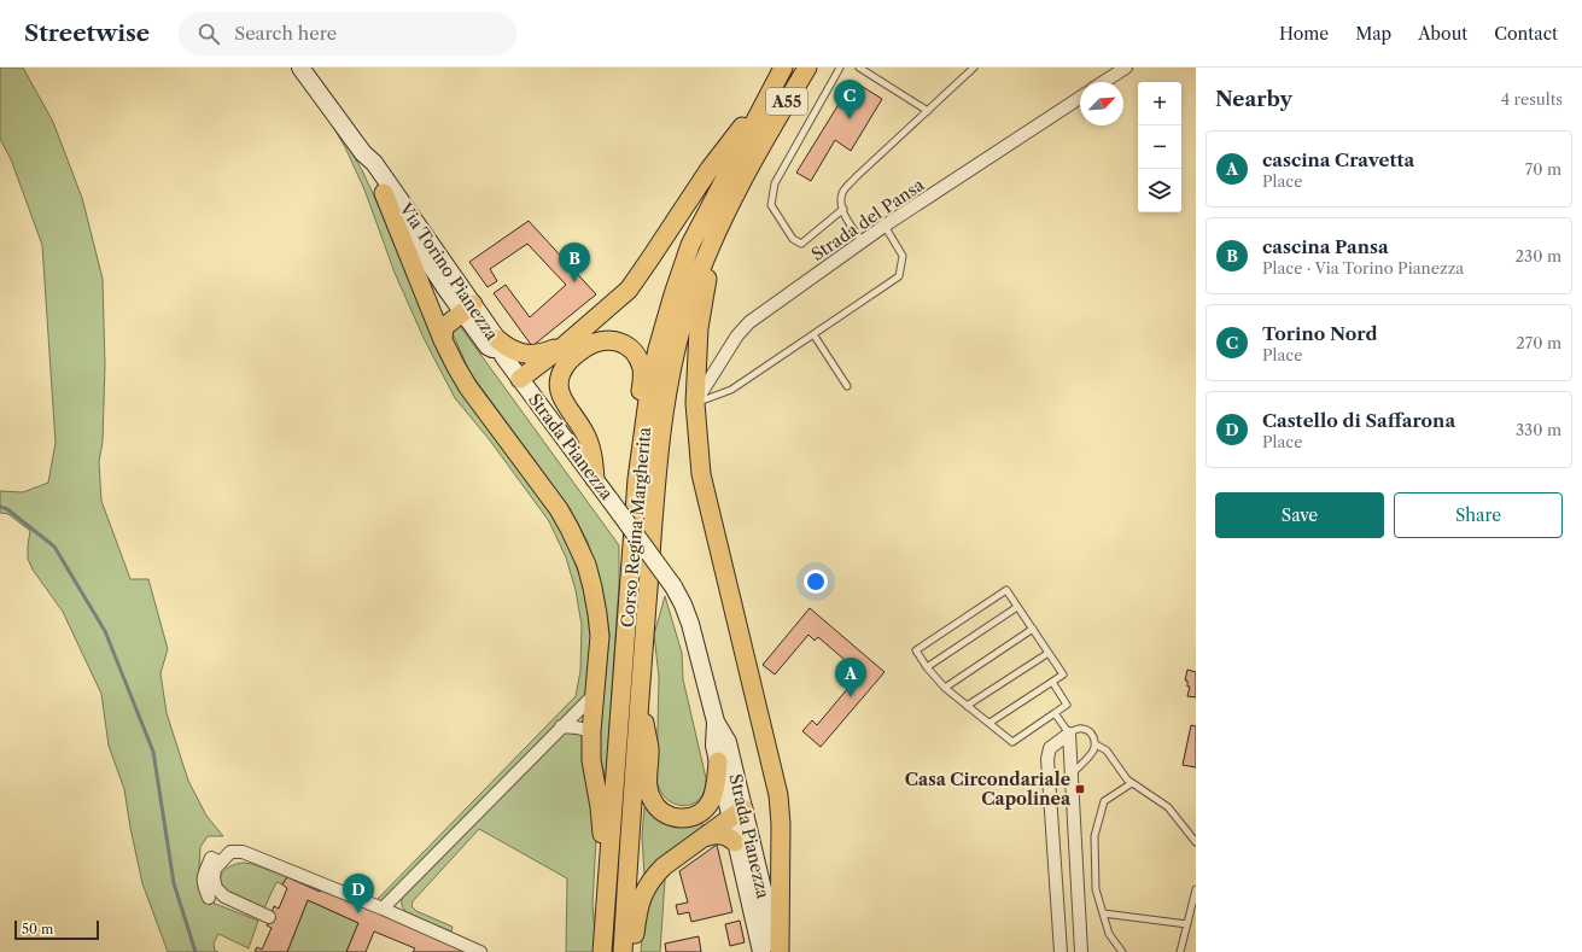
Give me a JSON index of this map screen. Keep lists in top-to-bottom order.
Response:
{
  "streets": {
    "main road": [
      "A55",
      "Via Torino Pianezza",
      "Strada Pianezza",
      "Corso Regina Margherita"
    ],
    "street": ["Strada del Pansa"]
  },
  "crossings": [
    ["A55", "Corso Regina Margherita"],
    ["Via Torino Pianezza", "Strada Pianezza"]
  ],
  "places": {
    "transit": ["Casa Circondariale Capolinea"]
  },
  "scale_bar": "50 m",
  "north": "top right",
  "page": {
    "header": "Streetwise",
    "search": "Search here",
    "nav": [
      "Home",
      "Map",
      "About",
      "Contact"
    ],
    "heading": ["Nearby", "4 results"],
    "pins": [
      "C",
      "B",
      "A",
      "D"
    ],
    "map_buttons": ["+", "−"],
    "list": [
      {
        "mark": "A",
        "name": "cascina Cravetta",
        "note": "Place",
        "value": "70 m"
      },
      {
        "mark": "B",
        "name": "cascina Pansa",
        "note": "Place · Via Torino Pianezza",
        "value": "230 m"
      },
      {
        "mark": "C",
        "name": "Torino Nord",
        "note": "Place",
        "value": "270 m"
      },
      {
        "mark": "D",
        "name": "Castello di Saffarona",
        "note": "Place",
        "value": "330 m"
      }
    ],
    "buttons": ["Save", "Share"],
    "scale": "50 m"
  }
}
